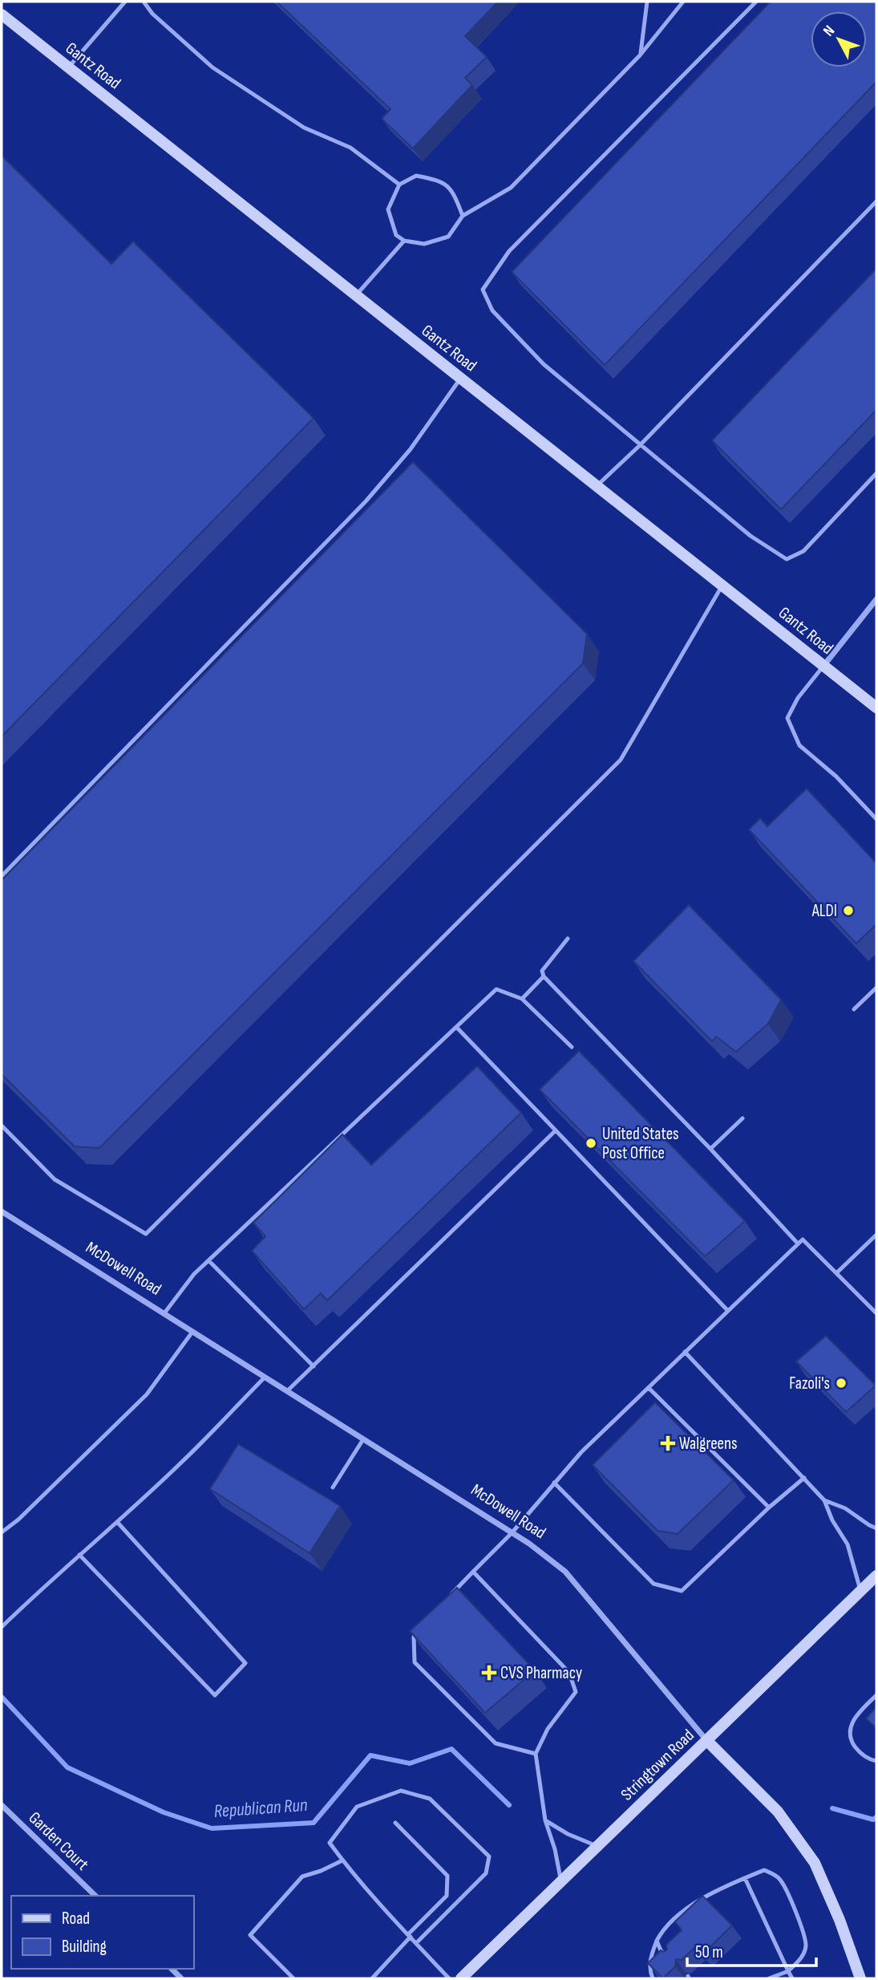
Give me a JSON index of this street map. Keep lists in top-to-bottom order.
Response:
{
  "streets": {
    "main road": ["Gantz Road", "McDowell Road", "Stringtown Road"],
    "street": ["Garden Court"]
  },
  "crossings": [
    ["McDowell Road", "Stringtown Road"]
  ],
  "water": ["Republican Run"],
  "places": {
    "other": ["ALDI", "United States Post Office", "Fazoli's"],
    "health": ["Walgreens", "CVS Pharmacy"]
  },
  "legend": ["Road", "Building"],
  "scale_bar": "50 m",
  "north": "top left"
}
